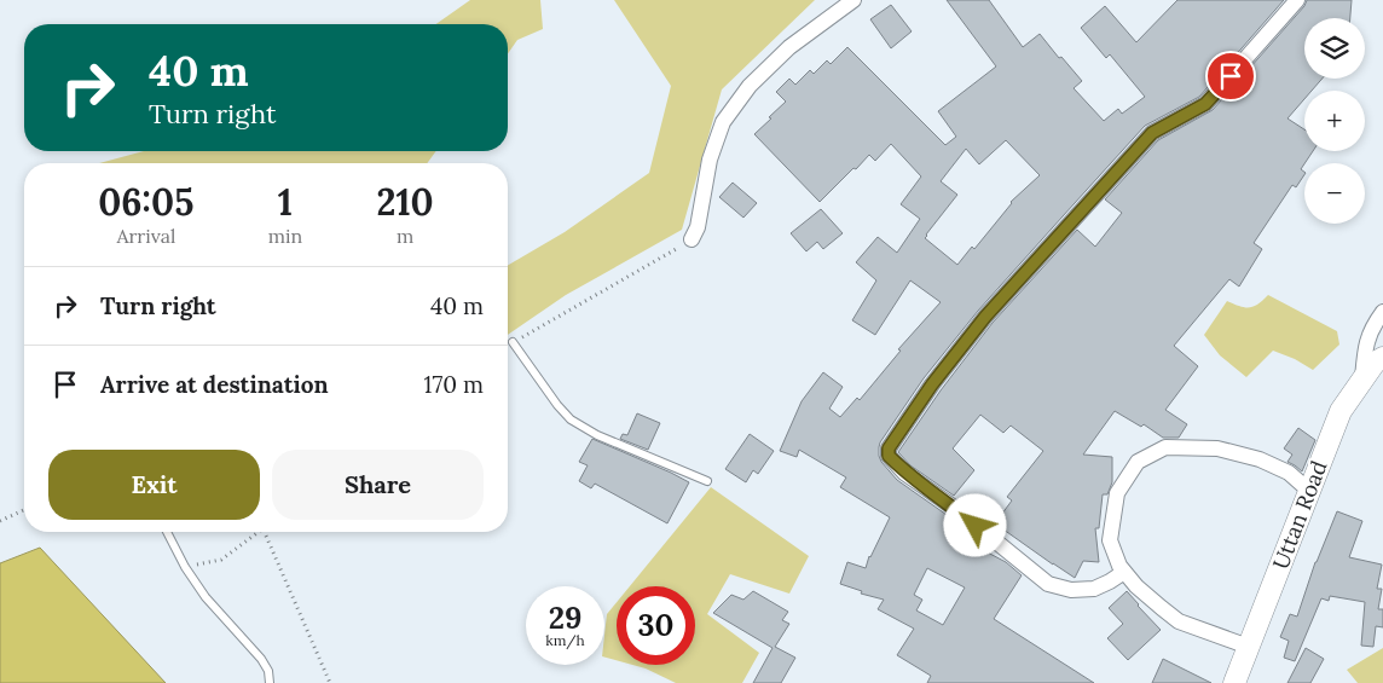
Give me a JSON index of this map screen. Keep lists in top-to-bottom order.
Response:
{
  "streets": {
    "main road": ["Uttan Road"]
  },
  "page": {
    "map_buttons": ["+", "−"],
    "turn": ["40 m", "Turn right"],
    "eta": [
      "06:05",
      "Arrival",
      "1",
      "min",
      "210",
      "m"
    ],
    "list": [
      {
        "name": "Turn right",
        "value": "40 m"
      },
      {
        "name": "Arrive at destination",
        "value": "170 m"
      }
    ],
    "buttons": ["Exit", "Share"],
    "speed": "29 km/h",
    "limit": "30"
  }
}
